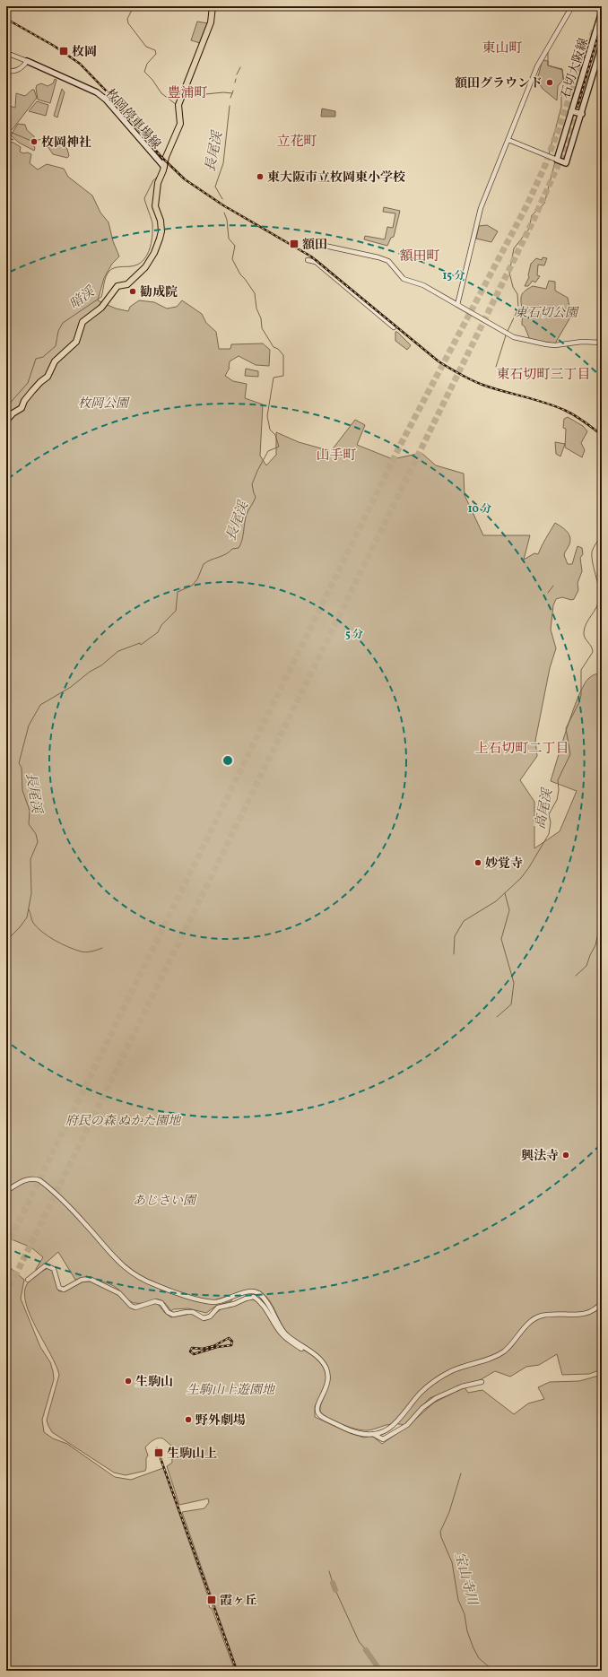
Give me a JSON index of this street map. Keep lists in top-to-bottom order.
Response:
{
  "streets": {
    "main road": ["石切大阪線", "枚岡停車場線"]
  },
  "districts": [
    "東山町",
    "豊浦町",
    "立花町",
    "額田町",
    "東石切町三丁目",
    "山手町",
    "上石切町二丁目"
  ],
  "water": [
    "長尾渓",
    "暗渓",
    "高尾渓",
    "宝山寺川"
  ],
  "parks": [
    "東石切公園",
    "枚岡公園",
    "府民の森 ぬかた園地",
    "あじさい園",
    "生駒山上遊園地"
  ],
  "places": {
    "transit": [
      "枚岡",
      "額田",
      "生駒山上",
      "霞ヶ丘"
    ],
    "other": [
      "額田グラウンド",
      "枚岡神社",
      "東大阪市立枚岡東小学校",
      "勧成院",
      "妙覚寺",
      "興法寺",
      "生駒山",
      "野外劇場"
    ]
  },
  "rings": ["15 分", "10 分", "5 分"]
}
